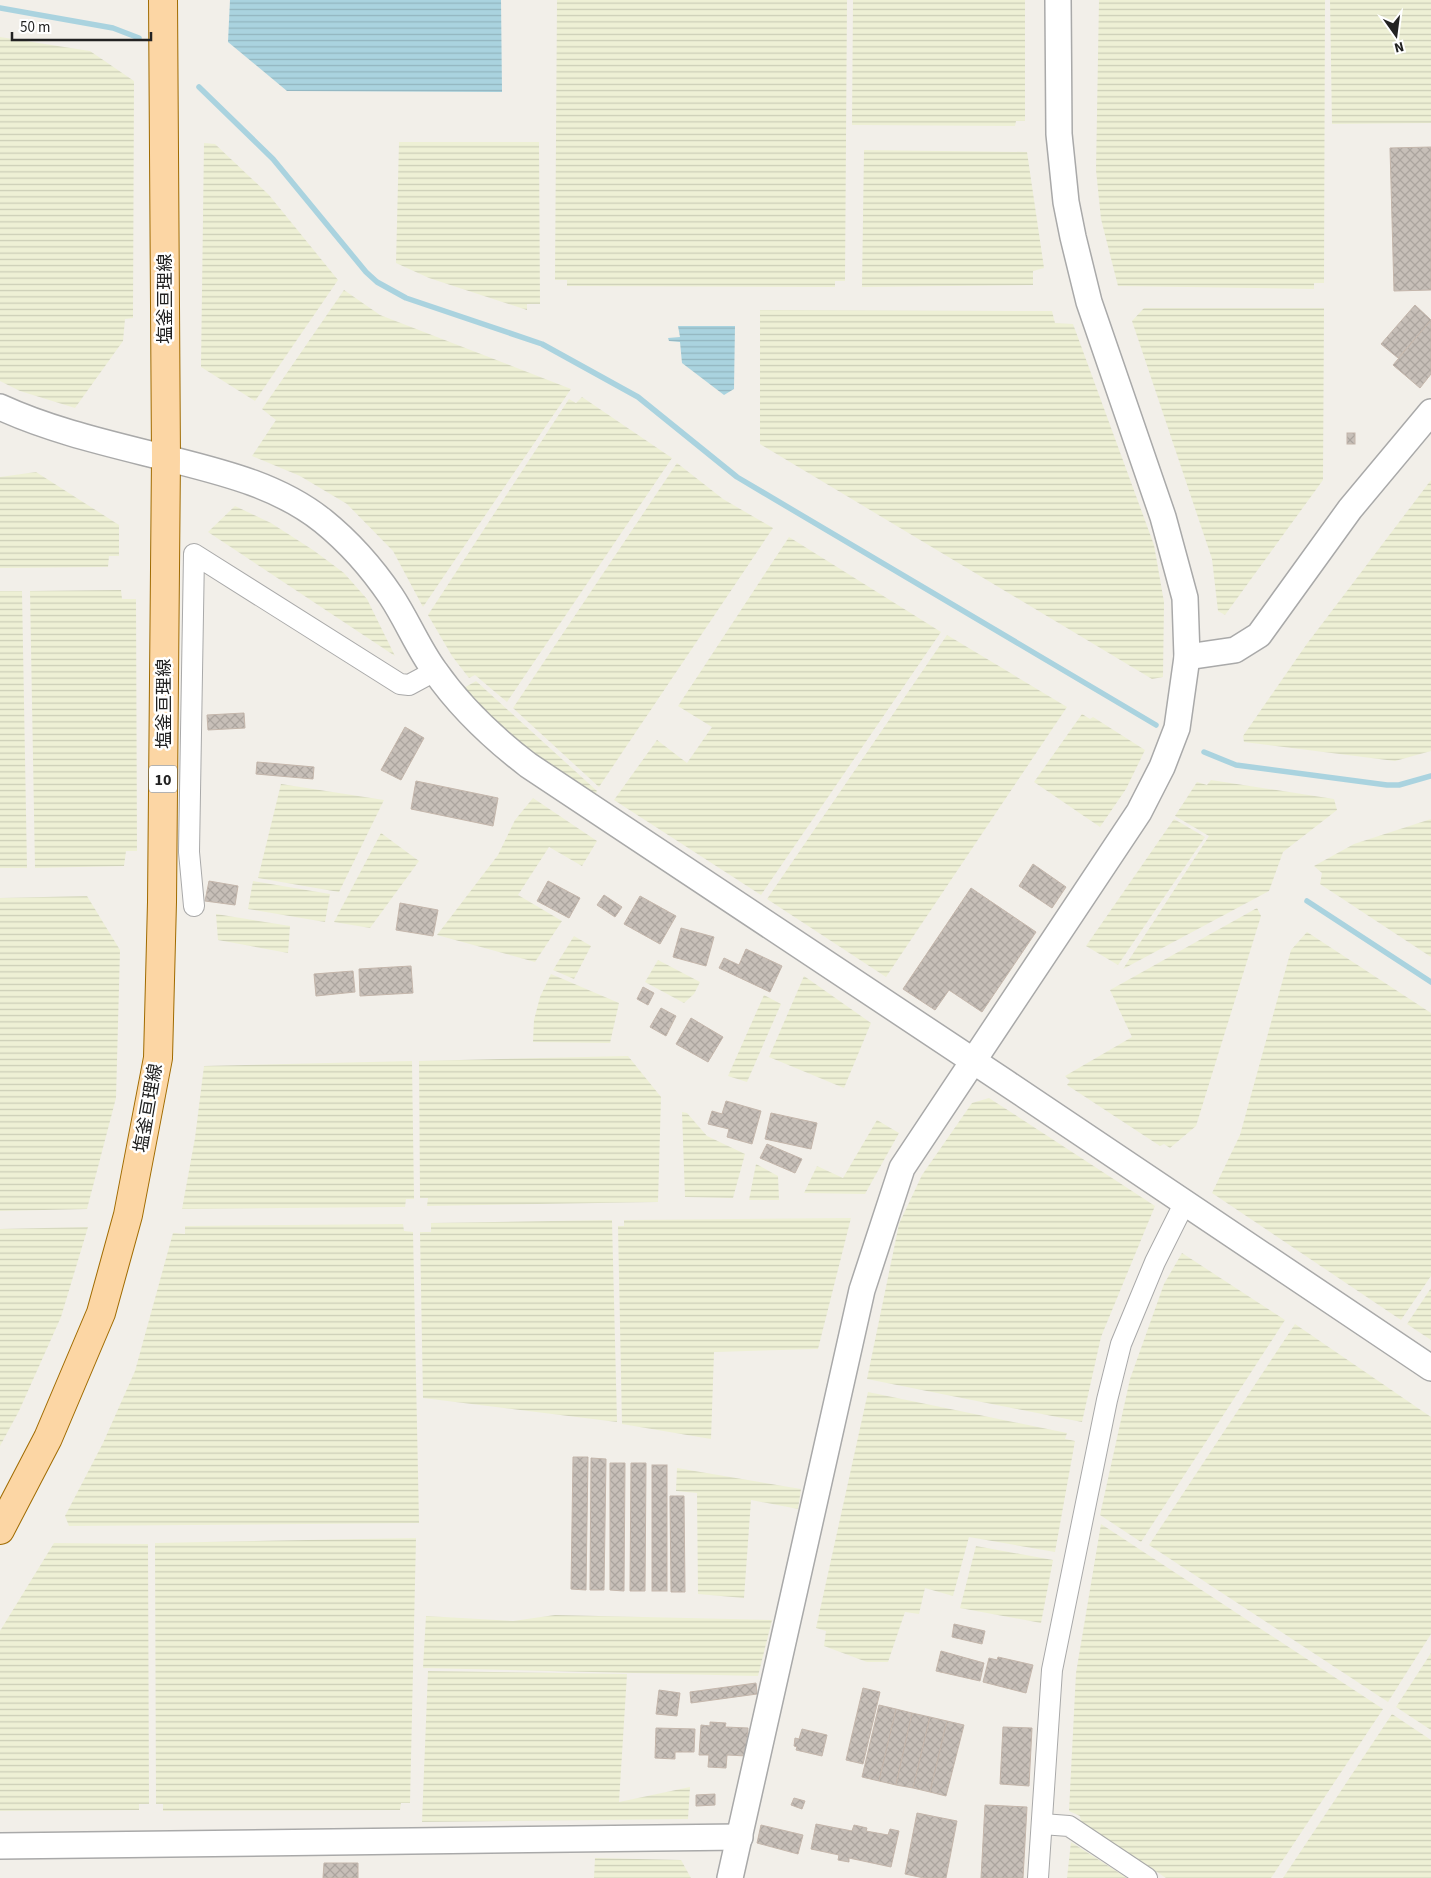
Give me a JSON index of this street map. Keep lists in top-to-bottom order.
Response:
{
  "streets": {
    "main road": ["塩釜亘理線", "10"]
  },
  "scale_bar": "50 m",
  "north": "bottom"
}
